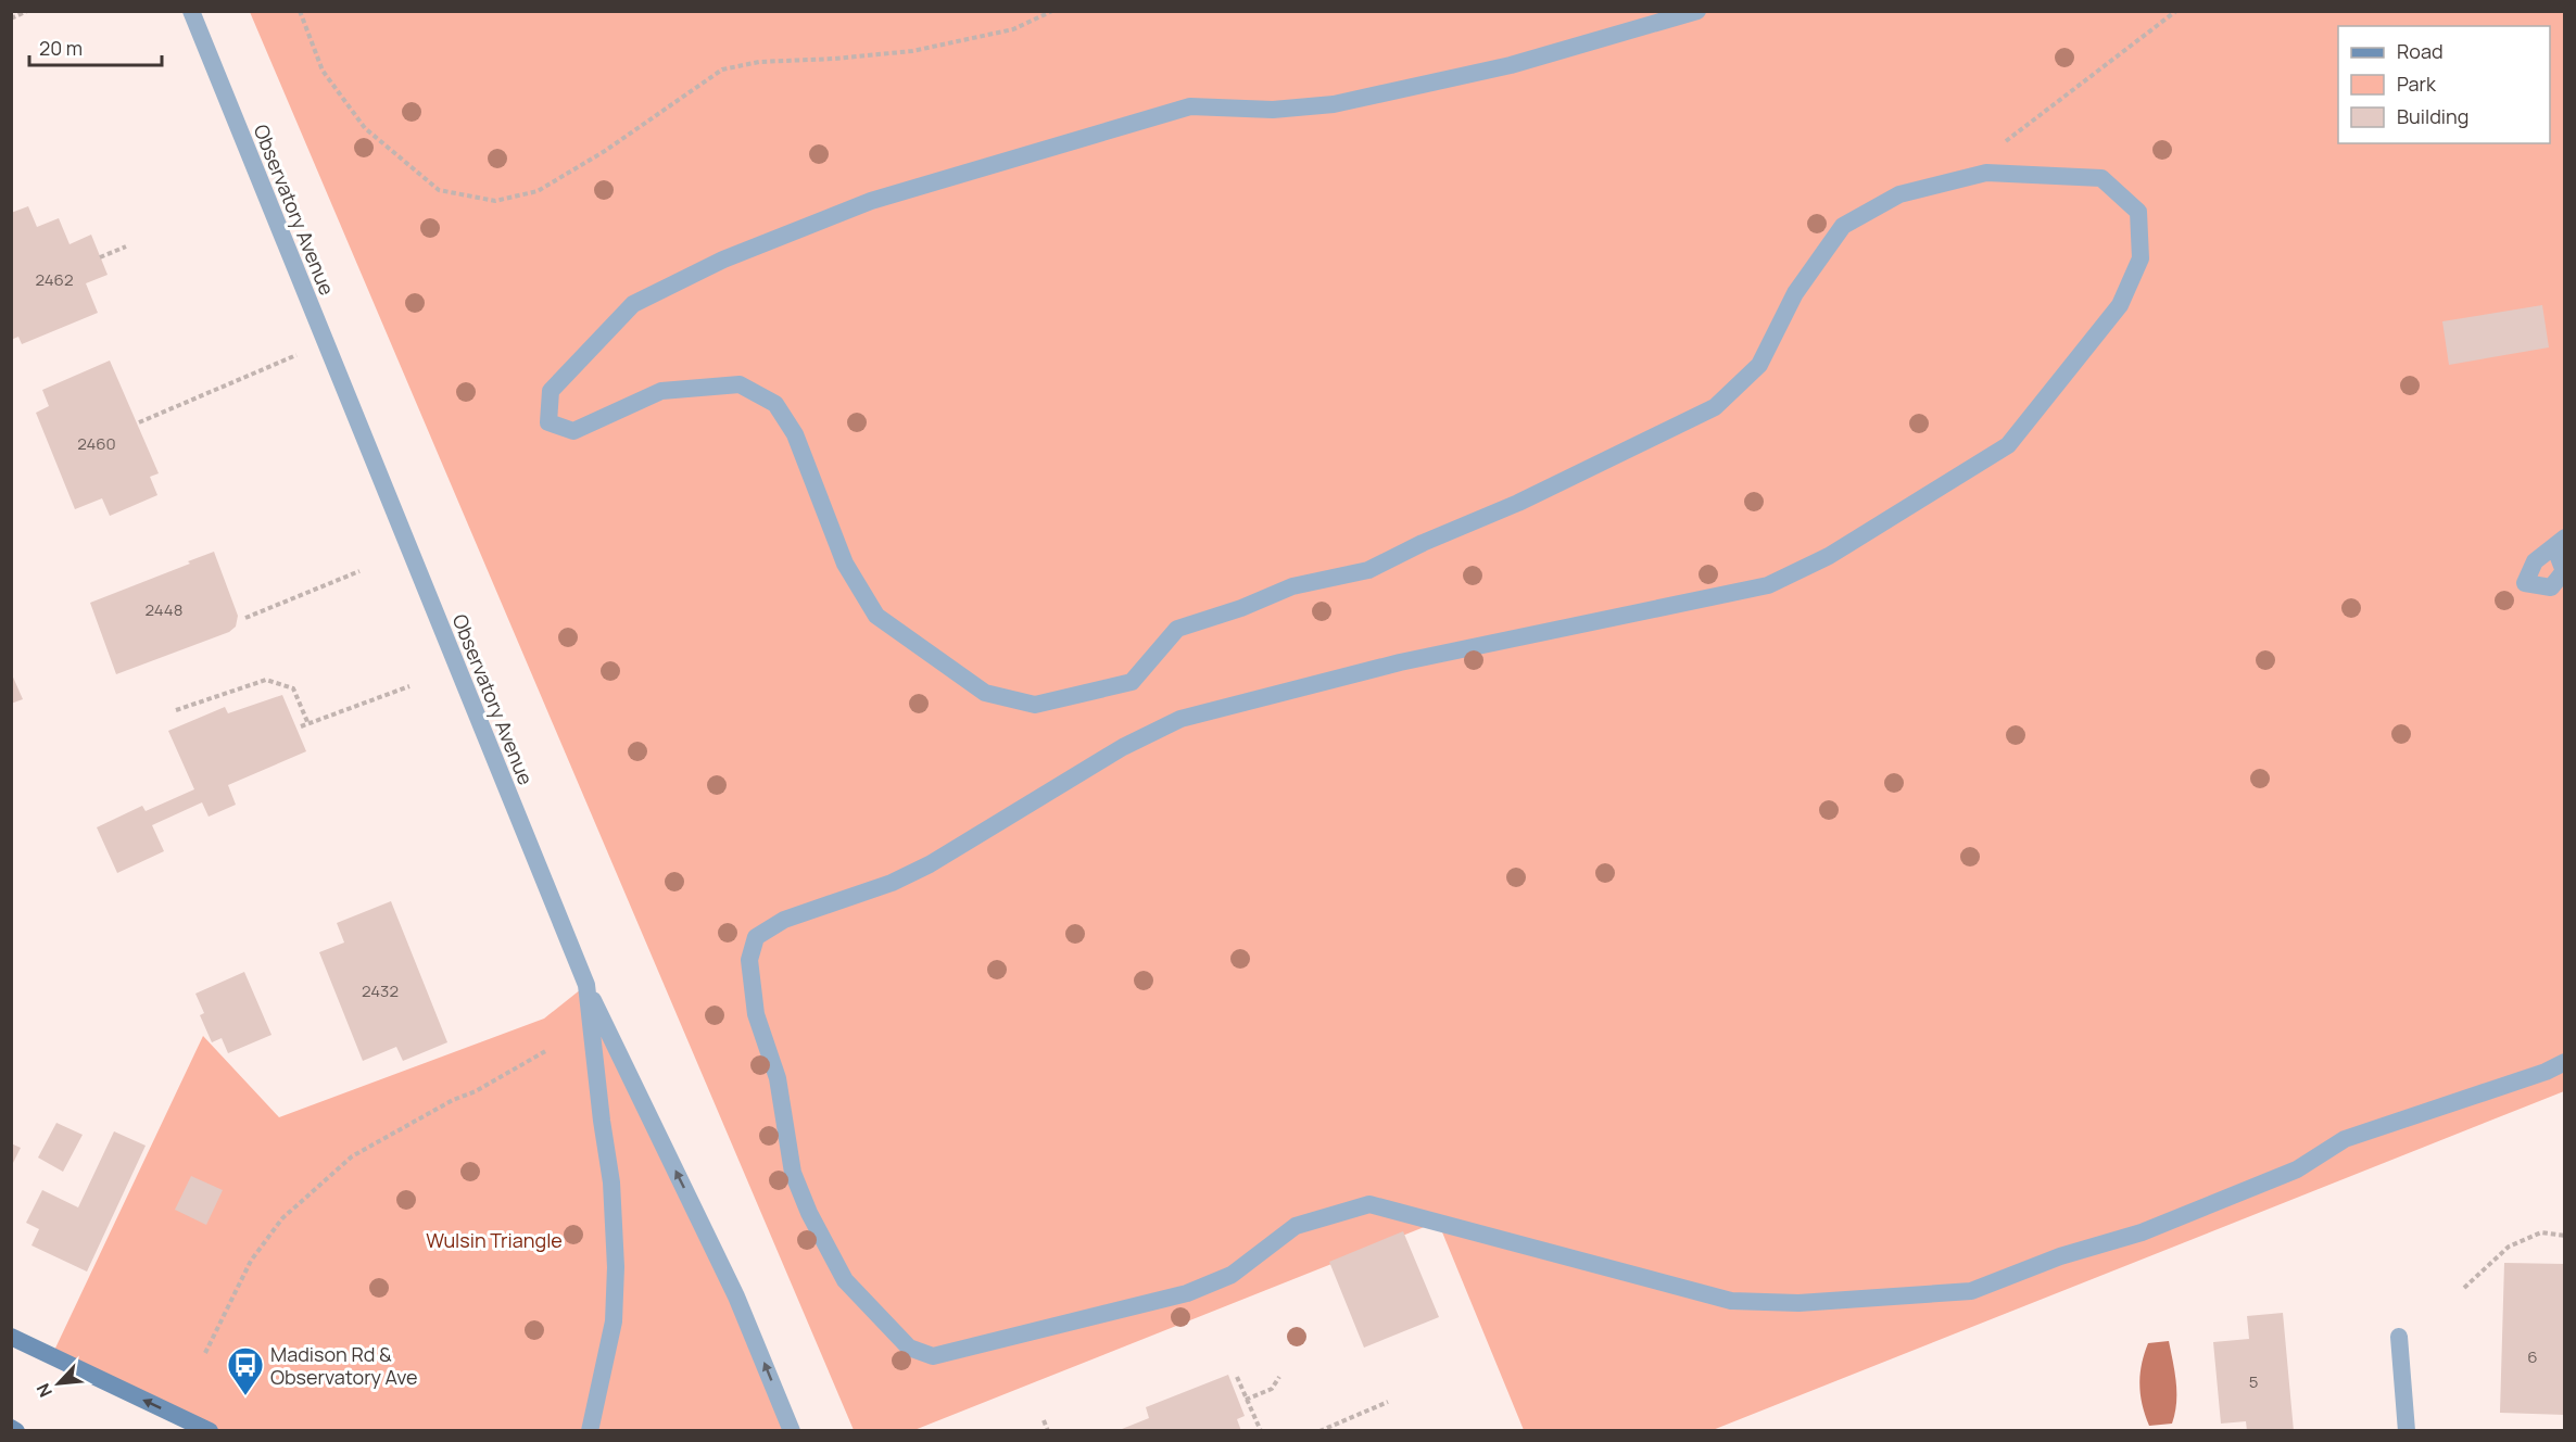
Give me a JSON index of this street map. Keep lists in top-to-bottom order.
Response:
{
  "streets": {
    "street": ["Observatory Avenue"]
  },
  "parks": ["Wulsin Triangle"],
  "places": {
    "bus stop": ["Madison Rd & Observatory Ave"]
  },
  "house_numbers": [
    "2462",
    "2460",
    "2448",
    "2432",
    "6",
    "5"
  ],
  "legend": ["Road", "Park", "Building"],
  "scale_bar": "20 m",
  "north": "bottom left"
}
